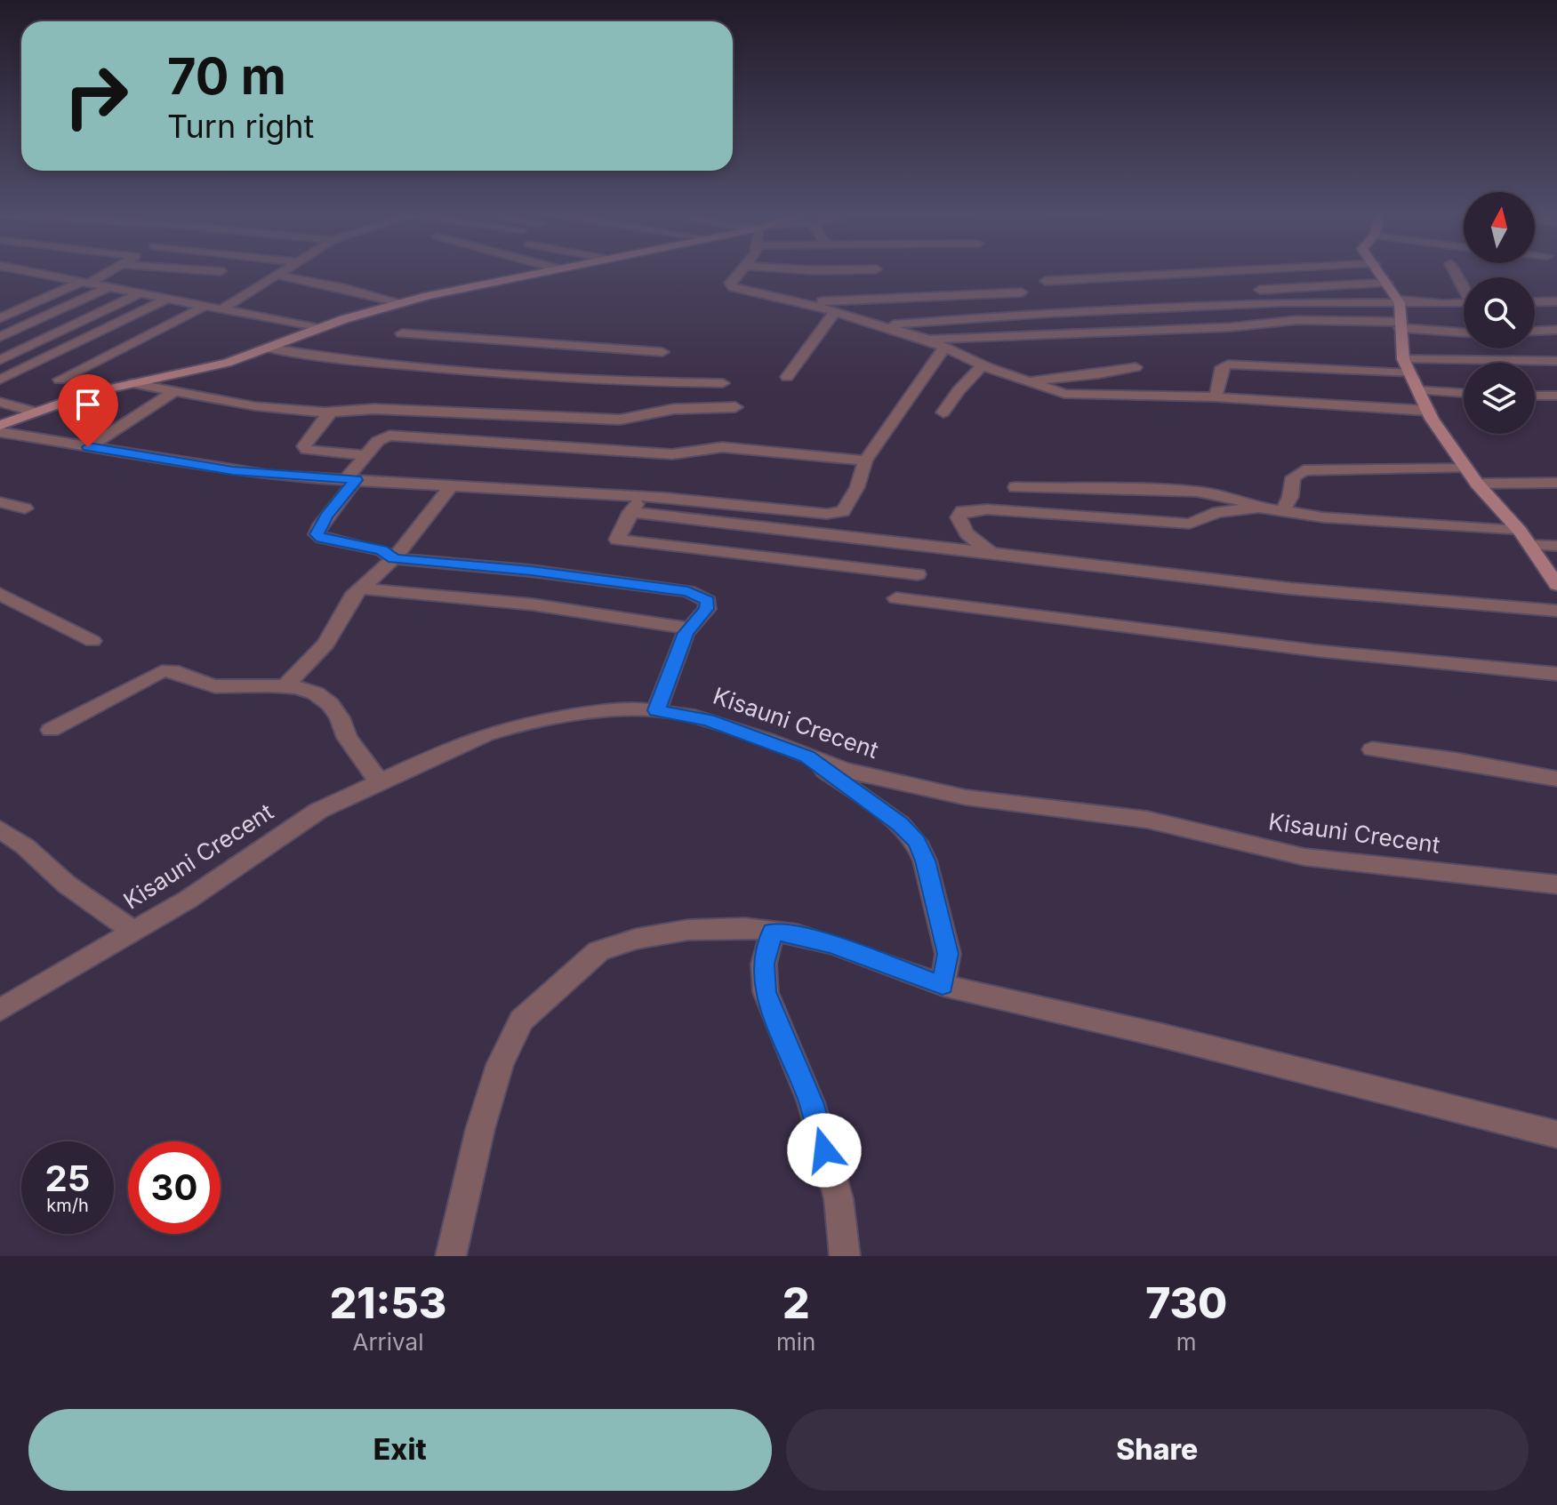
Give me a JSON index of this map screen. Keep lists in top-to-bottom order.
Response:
{
  "streets": {
    "street": ["Kisauni Crecent"]
  },
  "north": "top",
  "page": {
    "turn": ["70 m", "Turn right"],
    "speed": "25 km/h",
    "limit": "30",
    "eta": [
      "21:53",
      "Arrival",
      "2",
      "min",
      "730",
      "m"
    ],
    "buttons": ["Exit", "Share"]
  }
}
